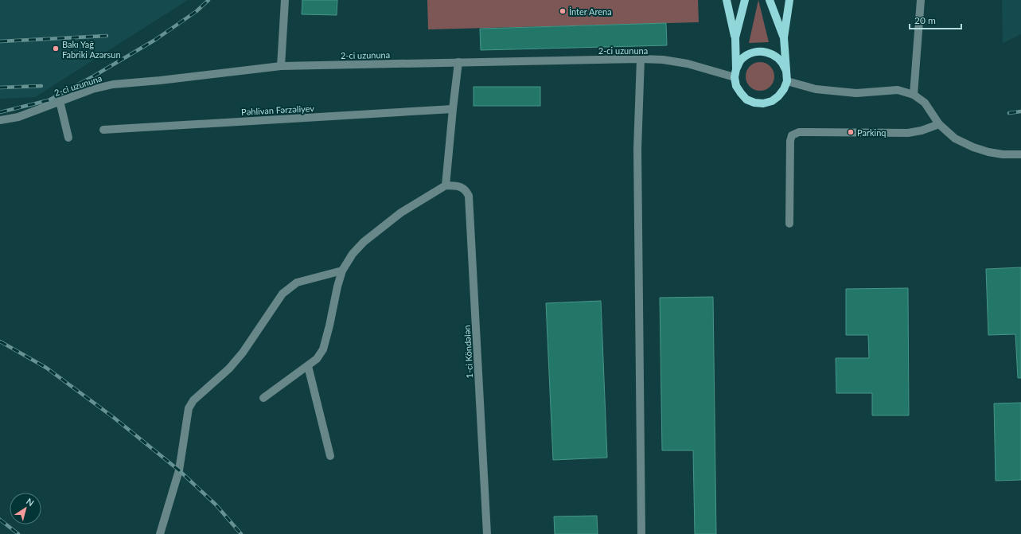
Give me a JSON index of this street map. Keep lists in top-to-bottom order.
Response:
{
  "streets": {
    "street": ["2-ci uzununa", "Pəhlivan Fərzəliyev", "1-ci Köndələn"]
  },
  "places": ["İnter Arena", "Bakı Yağ Fabriki Azərsun", "Parkinq"],
  "scale_bar": "20 m",
  "north": "top right"
}
